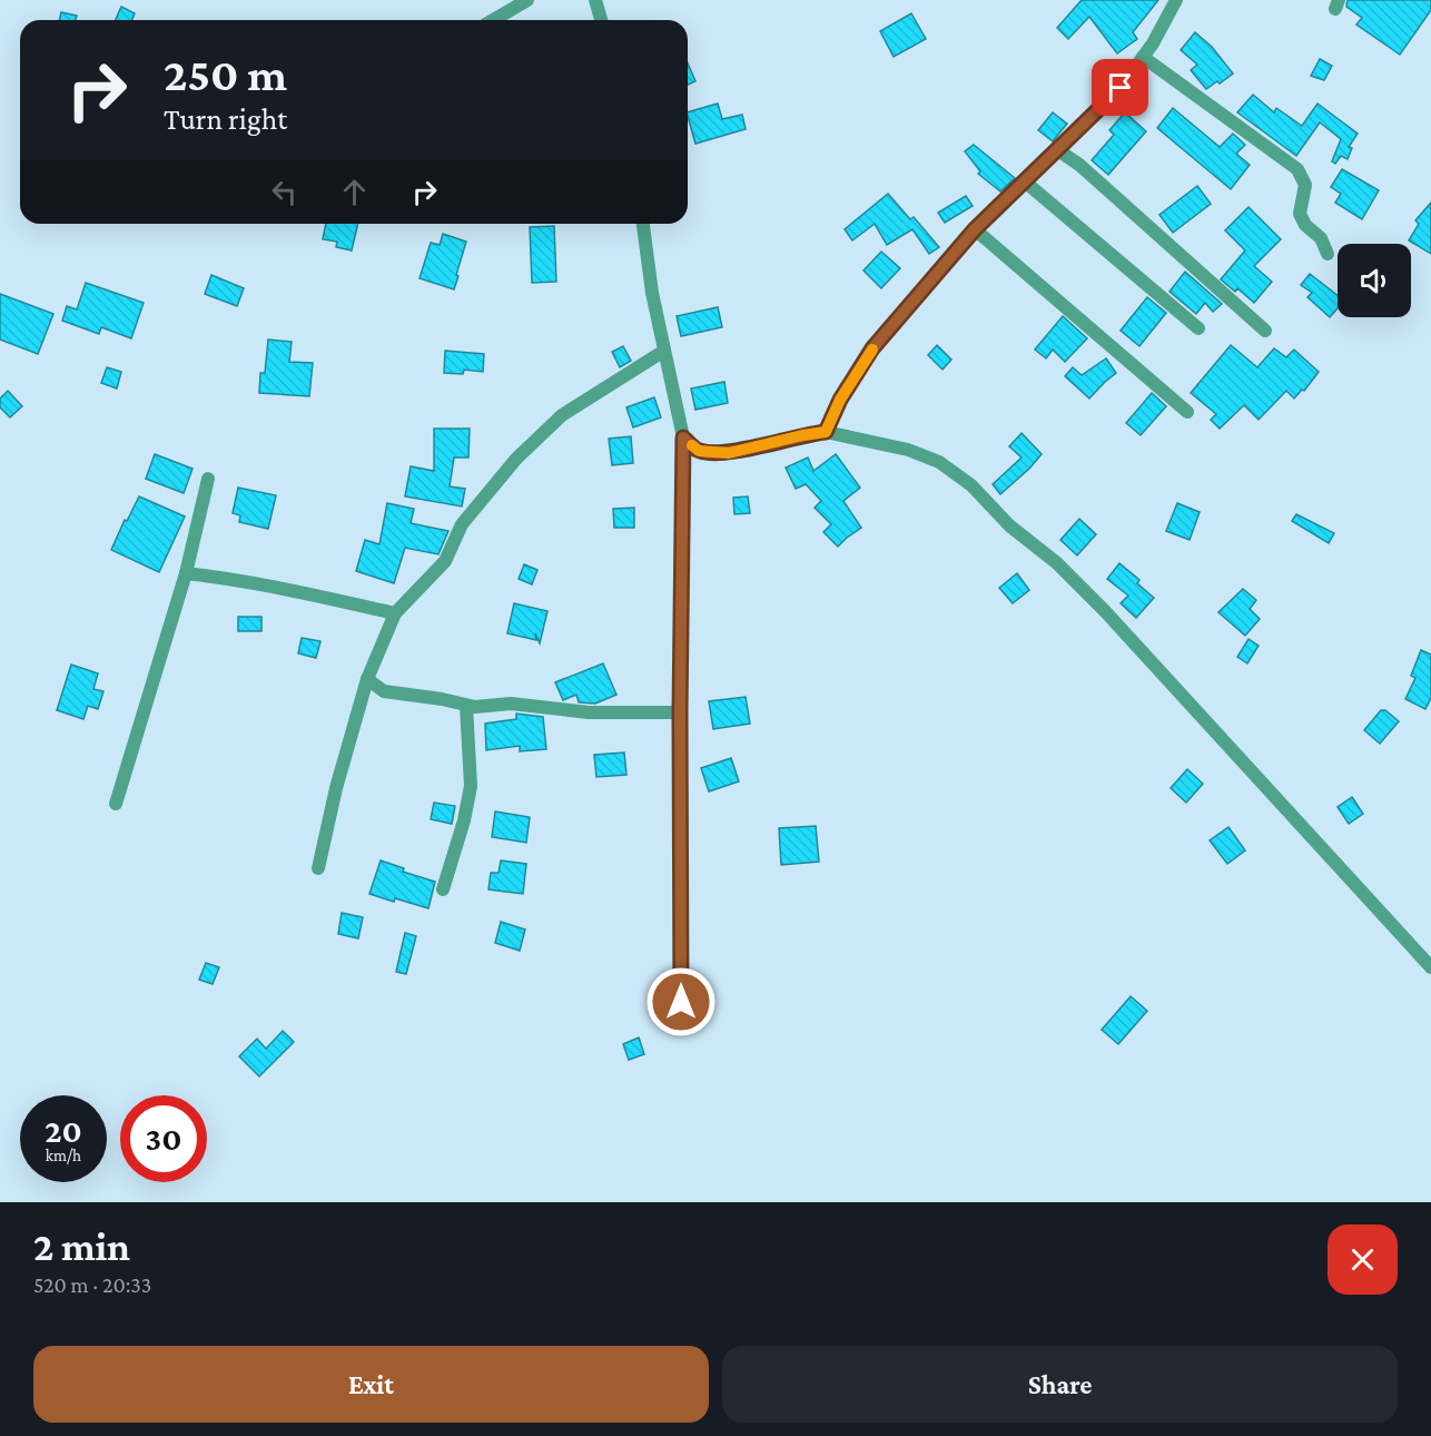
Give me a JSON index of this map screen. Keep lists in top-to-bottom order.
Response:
{
  "page": {
    "turn": ["250 m", "Turn right"],
    "speed": "20 km/h",
    "limit": "30",
    "heading": ["2 min", "520 m · 20:33"],
    "buttons": ["Exit", "Share"]
  }
}
